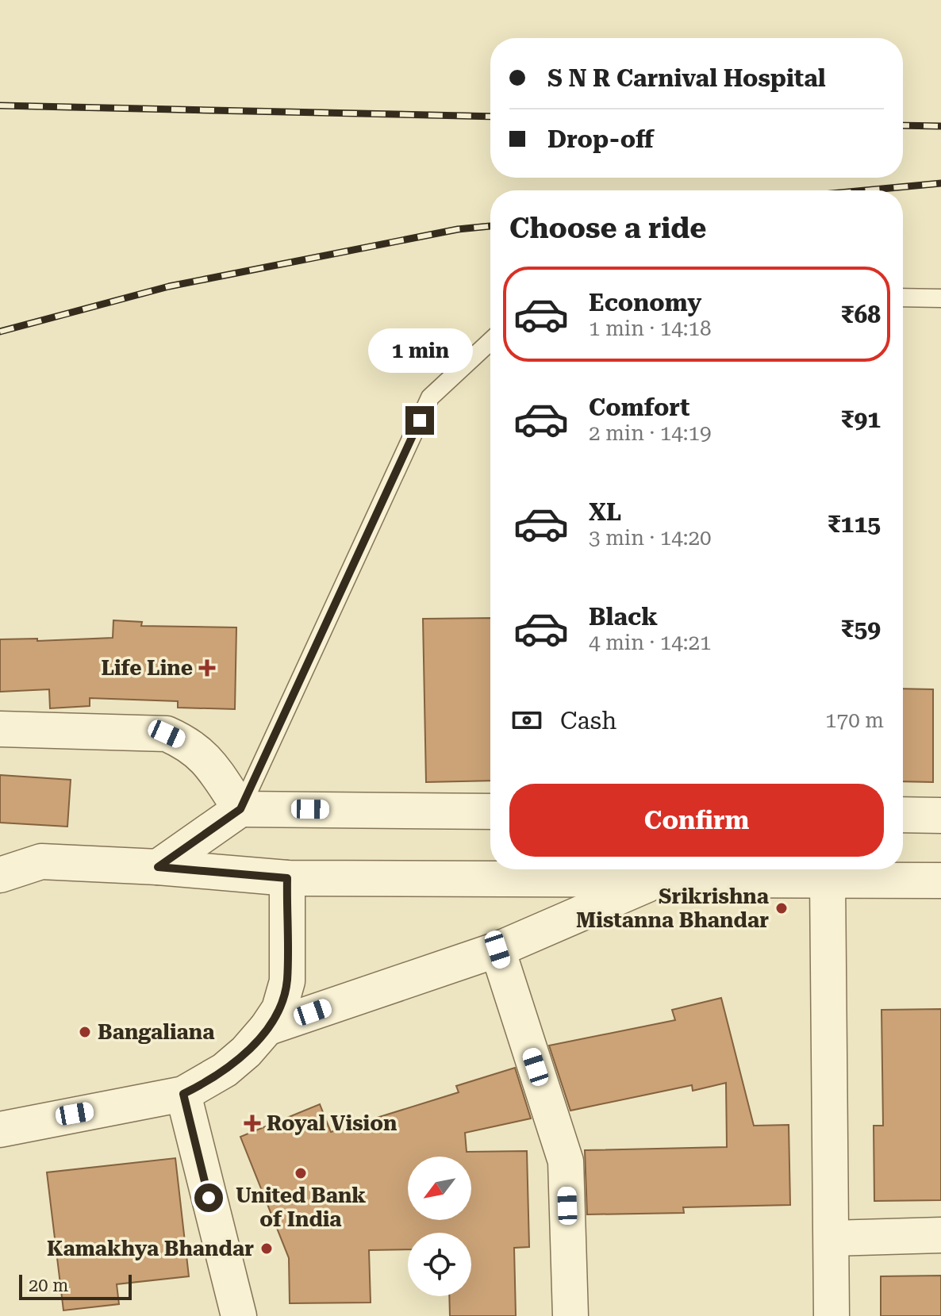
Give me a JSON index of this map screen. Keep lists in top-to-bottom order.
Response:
{
  "places": {
    "health": ["Life Line", "Royal Vision"],
    "other": [
      "Srikrishna Mistanna Bhandar",
      "Bangaliana",
      "United Bank of India",
      "Kamakhya Bhandar"
    ]
  },
  "scale_bar": "20 m",
  "north": "bottom left",
  "page": {
    "banner": ["S N R Carnival Hospital", "Drop-off"],
    "heading": "Choose a ride",
    "list": [
      {
        "name": "Economy",
        "note": "1 min · 14:18",
        "value": "₹68"
      },
      {
        "name": "Comfort",
        "note": "2 min · 14:19",
        "value": "₹91"
      },
      {
        "name": "XL",
        "note": "3 min · 14:20",
        "value": "₹115"
      },
      {
        "name": "Black",
        "note": "4 min · 14:21",
        "value": "₹59"
      }
    ],
    "bubble": "1 min",
    "pay": ["Cash", "170 m"],
    "buttons": "Confirm",
    "scale": "20 m"
  }
}
